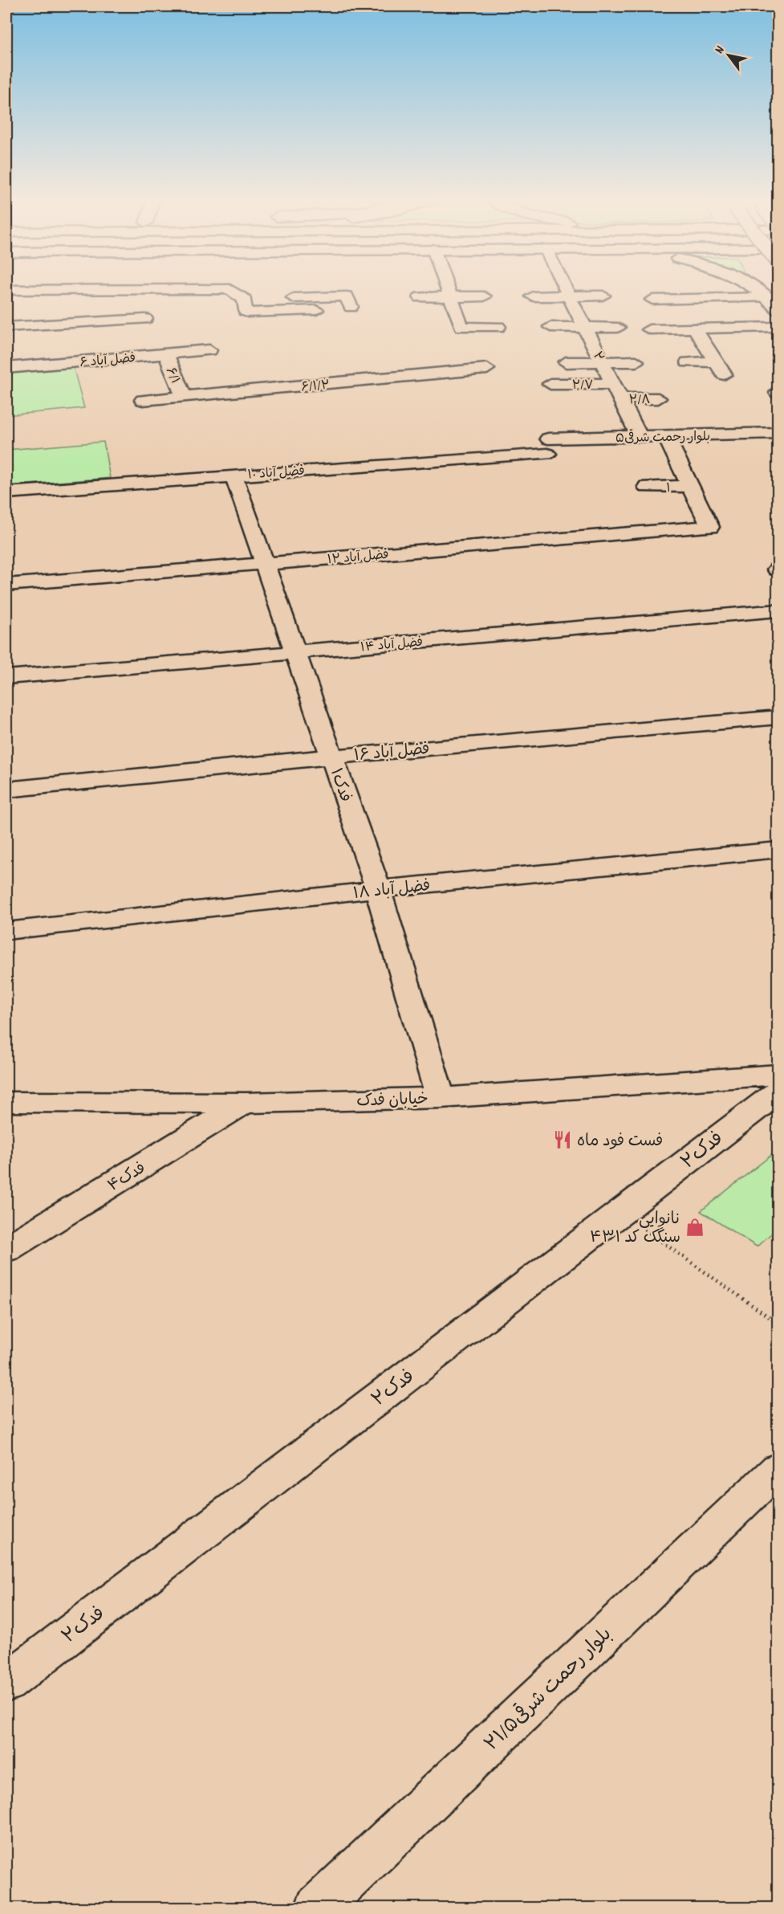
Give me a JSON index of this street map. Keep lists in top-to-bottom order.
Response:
{
  "streets": {
    "main road": [
      "۲",
      "فضل آباد ۶",
      "۶/۱",
      "۲/۷",
      "۶/۱/۲",
      "۲/۸",
      "۵بلوار رحمت شرقی",
      "فضل آباد ۱۰",
      "۱",
      "فضل آباد ۱۲",
      "فضل آباد ۱۴",
      "فضل آباد ۱۶",
      "فدک۱",
      "فضل آباد ۱۸",
      "خیابان فدک",
      "فدک۲",
      "فدک۴",
      "بلوار رحمت شرقی۲۱/۵"
    ]
  },
  "crossings": [
    ["۲", "۲/۷"],
    ["۲", "۲/۸"],
    ["۲", "۵بلوار رحمت شرقی"],
    ["فضل آباد ۶", "۶/۱"],
    ["۶/۱", "۶/۱/۲"],
    ["۵بلوار رحمت شرقی", "فضل آباد ۱۰"],
    ["فضل آباد ۱۰", "فدک۱"],
    ["۱", "فضل آباد ۱۲"],
    ["فضل آباد ۱۲", "فدک۱"],
    ["فضل آباد ۱۴", "فدک۱"],
    ["فضل آباد ۱۶", "فدک۱"],
    ["فدک۱", "فضل آباد ۱۸"],
    ["فدک۱", "خیابان فدک"],
    ["خیابان فدک", "فدک۴"]
  ],
  "places": {
    "restaurant": ["فست فود ماه"],
    "shop": ["نانوایی سنگک کد ۴۳۱"]
  },
  "north": "top left"
}
